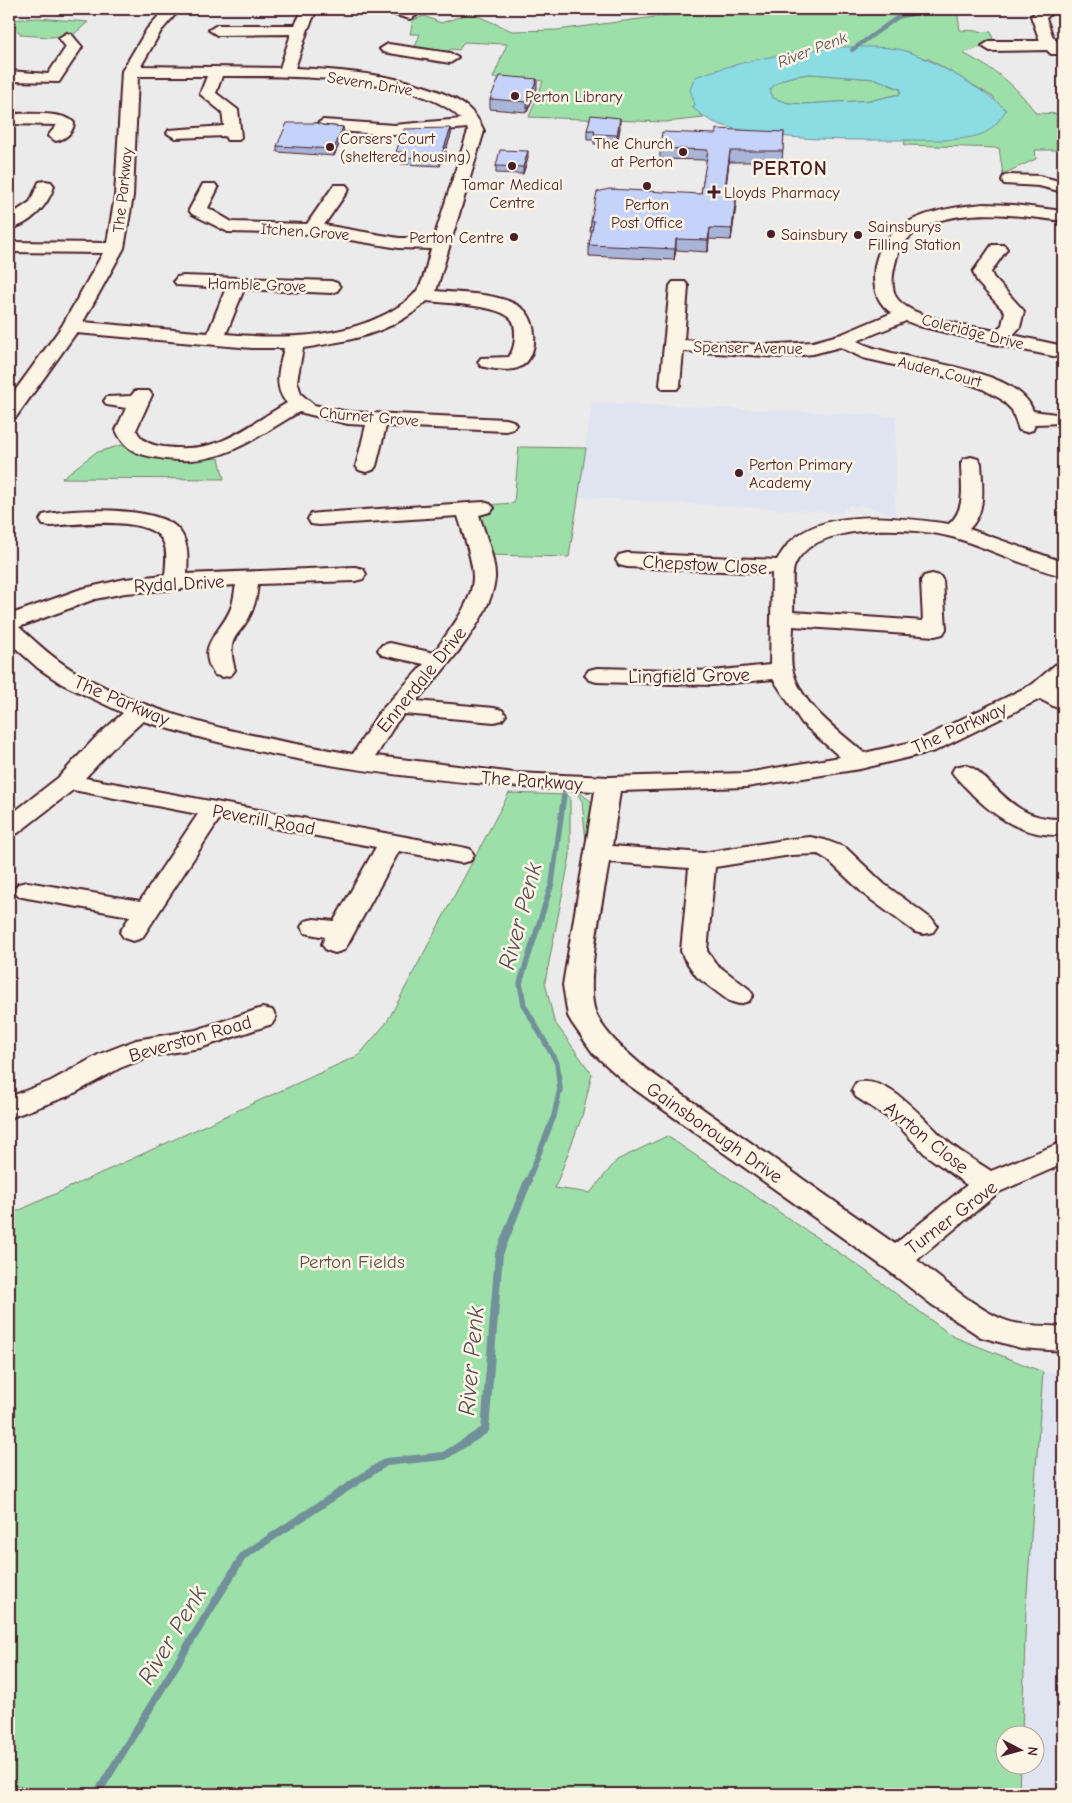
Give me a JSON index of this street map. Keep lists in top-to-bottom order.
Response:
{
  "streets": {
    "street": [
      "Severn Drive",
      "The Parkway",
      "Itchen Grove",
      "Hamble Grove",
      "Coleridge Drive",
      "Spenser Avenue",
      "Auden Court",
      "Churnet Grove",
      "Chepstow Close",
      "Rydal Drive",
      "Lingfield Grove",
      "Ennerdale Drive",
      "Peverill Road",
      "Beverston Road",
      "Gainsborough Drive",
      "Ayrton Close",
      "Turner Grove"
    ]
  },
  "crossings": [
    ["Severn Drive", "The Parkway"],
    ["The Parkway", "Ennerdale Drive"],
    ["The Parkway", "Gainsborough Drive"],
    ["Coleridge Drive", "Spenser Avenue"],
    ["Spenser Avenue", "Auden Court"],
    ["Gainsborough Drive", "Turner Grove"],
    ["Ayrton Close", "Turner Grove"]
  ],
  "districts": ["PERTON"],
  "water": ["River Penk"],
  "parks": ["Perton Fields"],
  "places": {
    "other": [
      "Perton Library",
      "Corsers Court (sheltered housing)",
      "The Church at Perton",
      "Tamar Medical Centre",
      "Perton Post Office",
      "Sainsbury",
      "Sainsburys Filling Station",
      "Perton Centre",
      "Perton Primary Academy"
    ],
    "health": ["Lloyds Pharmacy"]
  },
  "north": "right"
}
